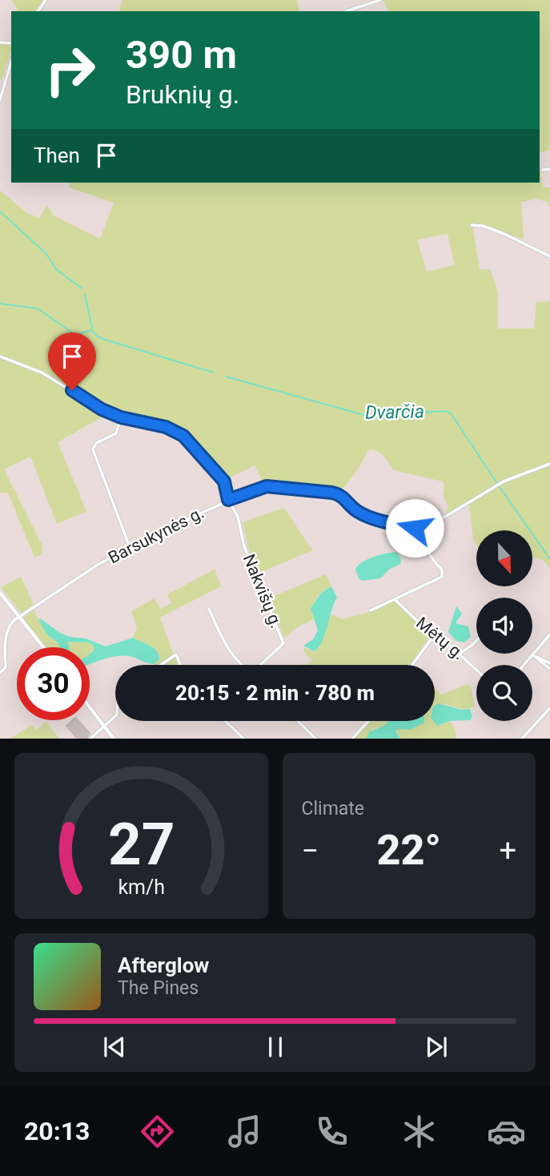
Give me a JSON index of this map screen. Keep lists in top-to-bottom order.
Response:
{
  "streets": {
    "street": ["Barsukynės g.", "Nakvišų g.", "Mėtų g."]
  },
  "crossings": [
    ["Barsukynės g.", "Nakvišų g."]
  ],
  "water": ["Dvarčia"],
  "north": "bottom",
  "page": {
    "turn": ["390 m", "Bruknių g."],
    "then": "Then",
    "limit": "30",
    "trip": "20:15 · 2 min · 780 m",
    "tile": "Climate",
    "heat": ["−", "22°", "+"],
    "song": ["Afterglow", "The Pines"],
    "tabs": "20:13",
    "gauge": ["27", "km/h"]
  }
}
